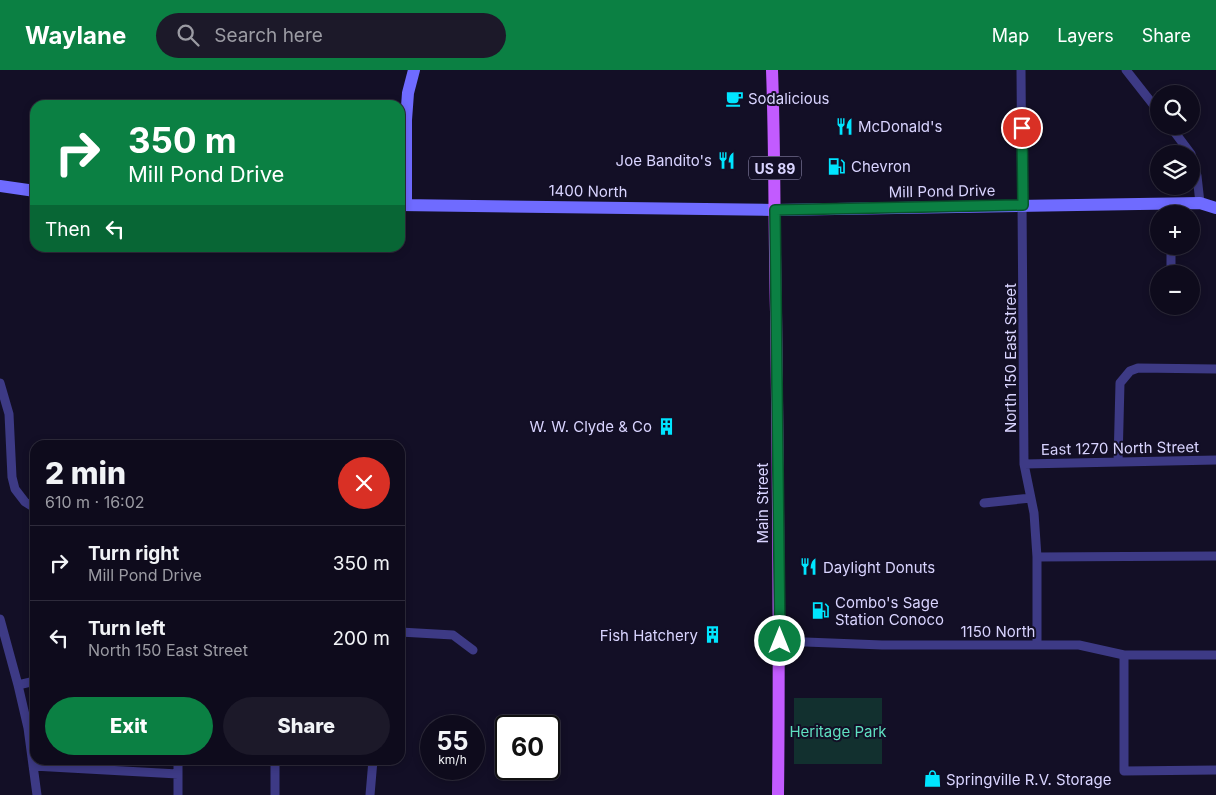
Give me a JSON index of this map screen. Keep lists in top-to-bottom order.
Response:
{
  "streets": {
    "main road": [
      "US 89",
      "1400 North",
      "Mill Pond Drive",
      "Main Street"
    ],
    "street": ["North 150 East Street", "East 1270 North Street", "1150 North"]
  },
  "crossings": [
    ["US 89", "1400 North"],
    ["US 89", "Mill Pond Drive"],
    ["US 89", "Main Street"],
    ["1400 North", "Mill Pond Drive"],
    ["1400 North", "Main Street"],
    ["Mill Pond Drive", "North 150 East Street"],
    ["Mill Pond Drive", "Main Street"],
    ["North 150 East Street", "East 1270 North Street"],
    ["North 150 East Street", "1150 North"],
    ["Main Street", "1150 North"]
  ],
  "parks": ["Heritage Park"],
  "places": {
    "cafe": ["Sodalicious"],
    "restaurant": ["McDonald's", "Joe Bandito's", "Daylight Donuts"],
    "fuel station": ["Chevron", "Combo's Sage Station Conoco"],
    "building": ["W. W. Clyde & Co", "Fish Hatchery"],
    "shop": ["Springville R.V. Storage"]
  },
  "page": {
    "header": "Waylane",
    "search": "Search here",
    "nav": ["Map", "Layers", "Share"],
    "map_buttons": ["+", "−"],
    "turn": ["350 m", "Mill Pond Drive"],
    "then": "Then",
    "heading": ["2 min", "610 m · 16:02"],
    "list": [
      {
        "name": "Turn right",
        "note": "Mill Pond Drive",
        "value": "350 m"
      },
      {
        "name": "Turn left",
        "note": "North 150 East Street",
        "value": "200 m"
      }
    ],
    "buttons": ["Exit", "Share"],
    "speed": "55 km/h",
    "limit": "60"
  }
}
